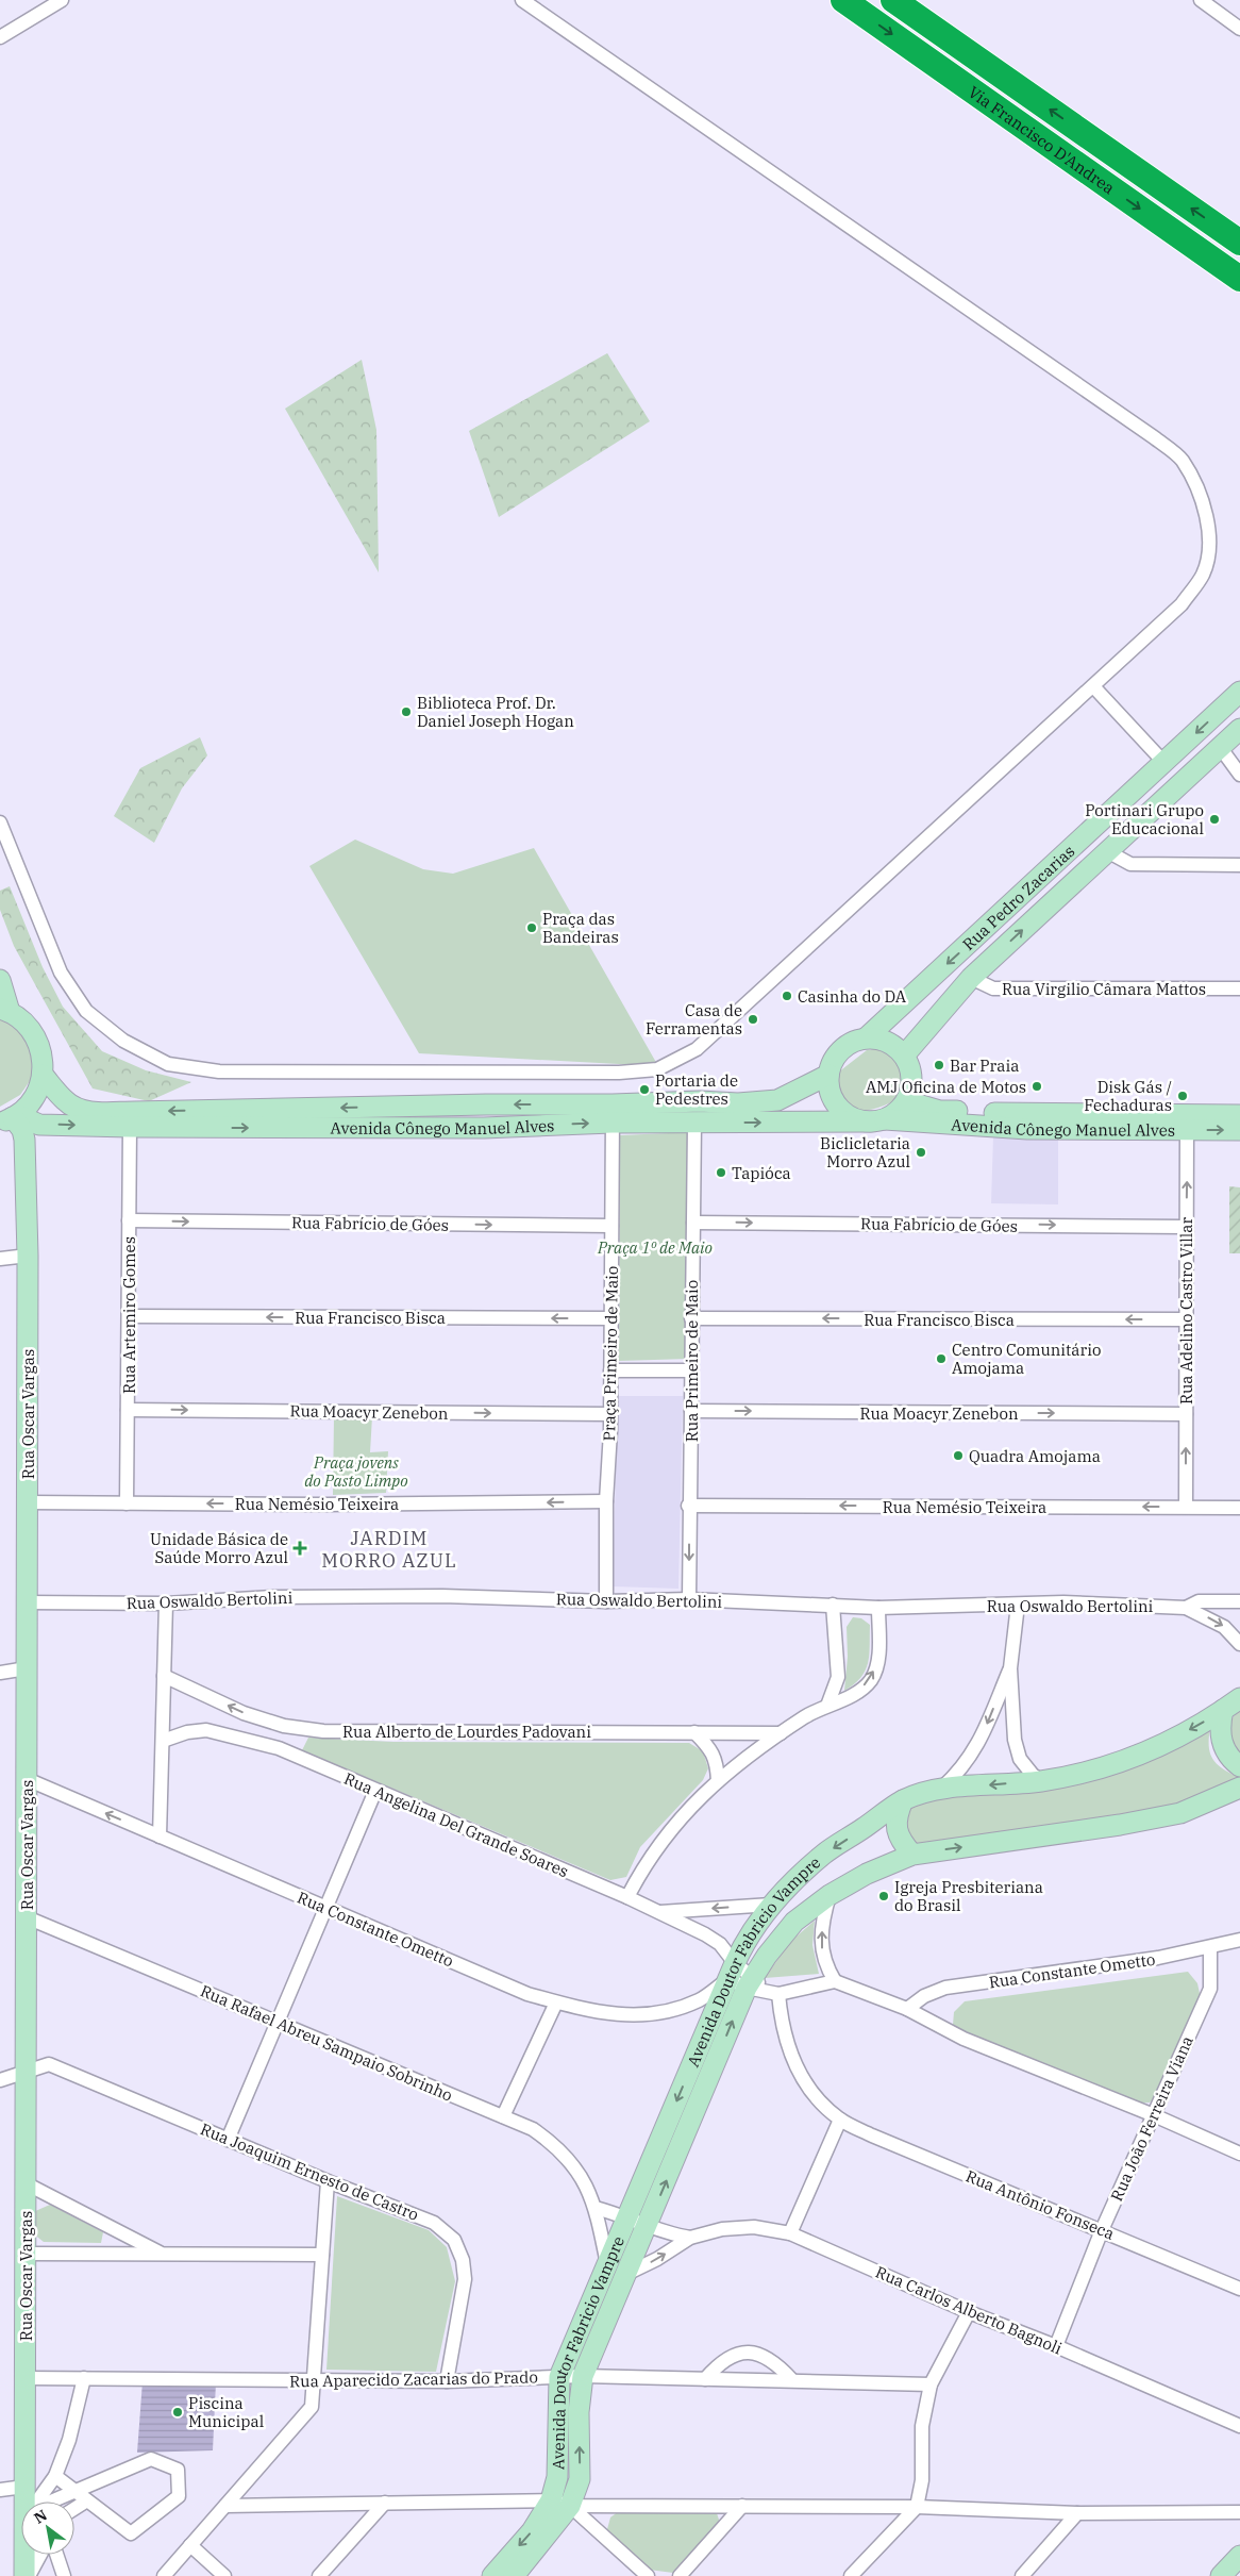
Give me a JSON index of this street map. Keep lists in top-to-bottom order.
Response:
{
  "streets": {
    "highway": ["Via Francisco D'Andrea"],
    "street": [
      "Rua Pedro Zacarias",
      "Rua Virgilio Câmara Mattos",
      "Avenida Cônego Manuel Alves",
      "Rua Fabrício de Góes",
      "Rua Adelino Castro Villar",
      "Rua Artemiro Gomes",
      "Rua Francisco Bisca",
      "Praça Primeiro de Maio",
      "Rua Primeiro de Maio",
      "Rua Moacyr Zenebon",
      "Rua Oscar Vargas",
      "Rua Nemésio Teixeira",
      "Rua Oswaldo Bertolini",
      "Rua Alberto de Lourdes Padovani",
      "Rua Angelina Del Grande Soares",
      "Rua Constante Ometto",
      "Avenida Doutor Fabricio Vampre",
      "Rua Rafael Abreu Sampaio Sobrinho",
      "Rua João Ferreira Viana",
      "Rua Joaquim Ernesto de Castro",
      "Rua Antônio Fonseca",
      "Rua Carlos Alberto Bagnoli",
      "Rua Aparecido Zacarias do Prado"
    ]
  },
  "crossings": [
    ["Rua Pedro Zacarias", "Rua Virgilio Câmara Mattos"],
    ["Rua Pedro Zacarias", "Avenida Cônego Manuel Alves"],
    ["Avenida Cônego Manuel Alves", "Rua Adelino Castro Villar"],
    ["Avenida Cônego Manuel Alves", "Rua Artemiro Gomes"],
    ["Avenida Cônego Manuel Alves", "Praça Primeiro de Maio"],
    ["Avenida Cônego Manuel Alves", "Rua Primeiro de Maio"],
    ["Avenida Cônego Manuel Alves", "Rua Oscar Vargas"],
    ["Rua Fabrício de Góes", "Rua Adelino Castro Villar"],
    ["Rua Fabrício de Góes", "Rua Artemiro Gomes"],
    ["Rua Fabrício de Góes", "Praça Primeiro de Maio"],
    ["Rua Fabrício de Góes", "Rua Primeiro de Maio"],
    ["Rua Adelino Castro Villar", "Rua Francisco Bisca"],
    ["Rua Adelino Castro Villar", "Rua Moacyr Zenebon"],
    ["Rua Adelino Castro Villar", "Rua Nemésio Teixeira"],
    ["Rua Artemiro Gomes", "Rua Francisco Bisca"],
    ["Rua Artemiro Gomes", "Rua Moacyr Zenebon"],
    ["Rua Artemiro Gomes", "Rua Nemésio Teixeira"],
    ["Rua Francisco Bisca", "Praça Primeiro de Maio"],
    ["Rua Francisco Bisca", "Rua Primeiro de Maio"],
    ["Praça Primeiro de Maio", "Rua Moacyr Zenebon"],
    ["Praça Primeiro de Maio", "Rua Nemésio Teixeira"],
    ["Praça Primeiro de Maio", "Rua Oswaldo Bertolini"],
    ["Rua Primeiro de Maio", "Rua Moacyr Zenebon"],
    ["Rua Primeiro de Maio", "Rua Nemésio Teixeira"],
    ["Rua Primeiro de Maio", "Rua Oswaldo Bertolini"],
    ["Rua Oscar Vargas", "Rua Nemésio Teixeira"],
    ["Rua Oscar Vargas", "Rua Oswaldo Bertolini"],
    ["Rua Oscar Vargas", "Rua Constante Ometto"],
    ["Rua Oscar Vargas", "Rua Rafael Abreu Sampaio Sobrinho"],
    ["Rua Oscar Vargas", "Rua Joaquim Ernesto de Castro"],
    ["Rua Oscar Vargas", "Rua Aparecido Zacarias do Prado"],
    ["Rua Angelina Del Grande Soares", "Rua Constante Ometto"],
    ["Rua Angelina Del Grande Soares", "Avenida Doutor Fabricio Vampre"],
    ["Rua Constante Ometto", "Avenida Doutor Fabricio Vampre"],
    ["Rua Constante Ometto", "Rua João Ferreira Viana"],
    ["Avenida Doutor Fabricio Vampre", "Rua Rafael Abreu Sampaio Sobrinho"],
    ["Avenida Doutor Fabricio Vampre", "Rua Antônio Fonseca"],
    ["Avenida Doutor Fabricio Vampre", "Rua Carlos Alberto Bagnoli"],
    ["Avenida Doutor Fabricio Vampre", "Rua Aparecido Zacarias do Prado"],
    ["Rua João Ferreira Viana", "Rua Antônio Fonseca"],
    ["Rua João Ferreira Viana", "Rua Carlos Alberto Bagnoli"],
    ["Rua Joaquim Ernesto de Castro", "Rua Aparecido Zacarias do Prado"]
  ],
  "one_way": [
    "Rua Fabrício de Góes",
    "Rua Adelino Castro Villar",
    "Rua Francisco Bisca",
    "Rua Moacyr Zenebon",
    "Rua Nemésio Teixeira"
  ],
  "districts": ["JARDIM MORRO AZUL"],
  "parks": ["Praça 1º de Maio", "Praça jovens do Pasto Limpo"],
  "places": {
    "other": [
      "Biblioteca Prof. Dr. Daniel Joseph Hogan",
      "Portinari Grupo Educacional",
      "Praça das Bandeiras",
      "Casinha do DA",
      "Casa de Ferramentas",
      "Bar Praia",
      "AMJ Oficina de Motos",
      "Portaria de Pedestres",
      "Disk Gás / Fechaduras",
      "Biclicletaria Morro Azul",
      "Tapióca",
      "Centro Comunitário Amojama",
      "Quadra Amojama",
      "Igreja Presbiteriana do Brasil",
      "Piscina Municipal"
    ],
    "health": ["Unidade Básica de Saúde Morro Azul"]
  },
  "north": "top left"
}
